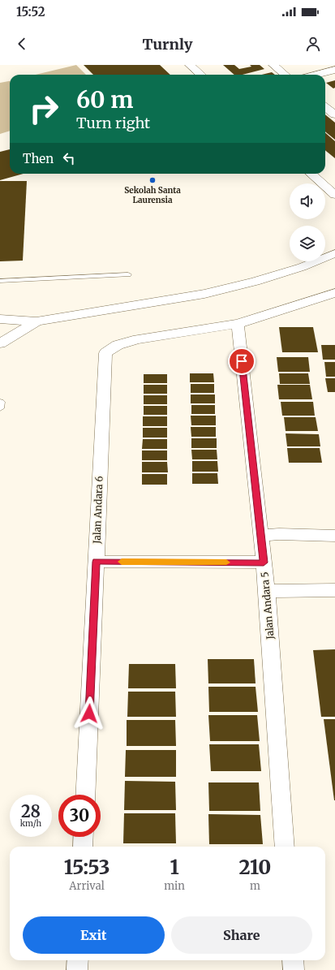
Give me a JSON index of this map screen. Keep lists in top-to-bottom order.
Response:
{
  "streets": {
    "street": ["Jalan Andara 6", "Jalan Andara 5"]
  },
  "crossings": [
    ["Jalan Andara 6", "Jalan Andara 5"]
  ],
  "places": ["Sekolah Santa Laurensia"],
  "page": {
    "status": "15:52",
    "header": "Turnly",
    "turn": ["60 m", "Turn right"],
    "then": "Then",
    "speed": "28 km/h",
    "limit": "30",
    "eta": [
      "15:53",
      "Arrival",
      "1",
      "min",
      "210",
      "m"
    ],
    "buttons": ["Exit", "Share"]
  }
}
